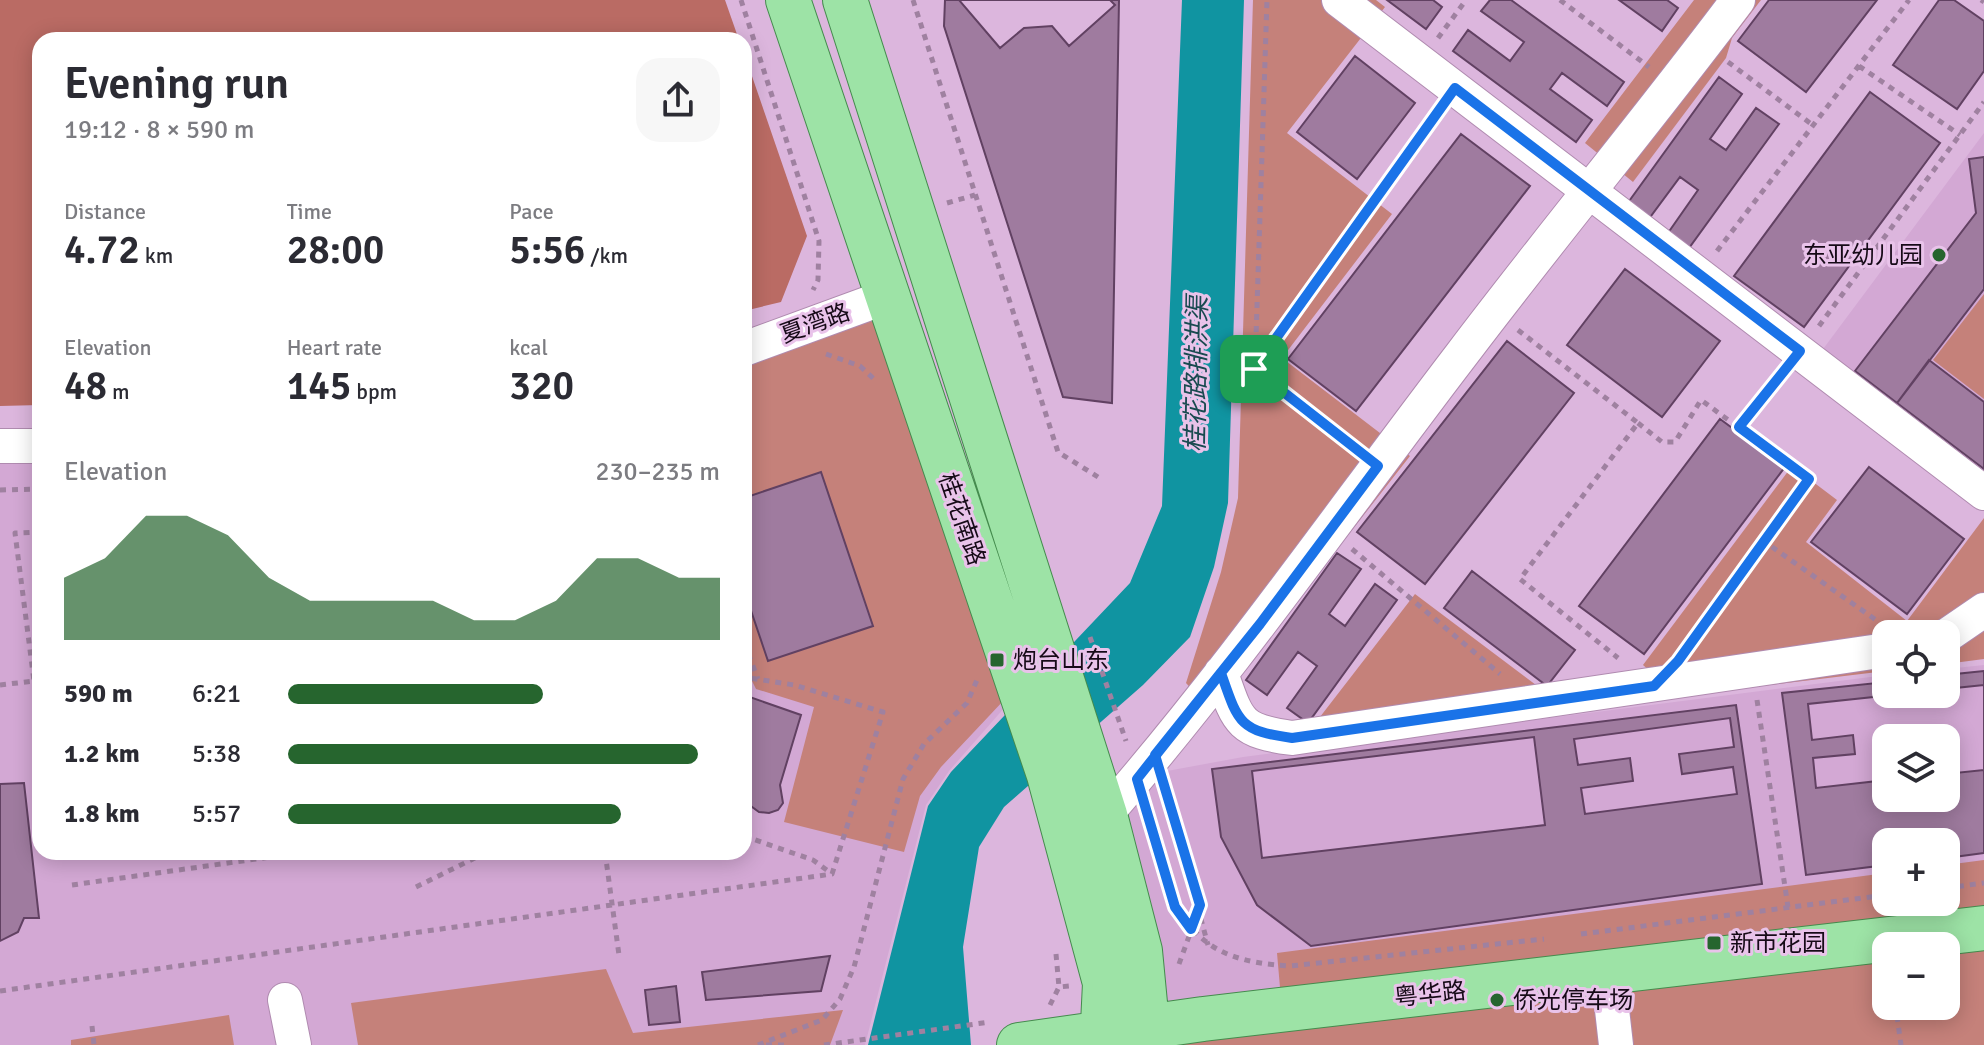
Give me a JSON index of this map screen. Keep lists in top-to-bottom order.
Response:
{
  "streets": {
    "main road": ["桂花南路", "粤华路"],
    "street": ["夏湾路"]
  },
  "crossings": [
    ["夏湾路", "桂花南路"],
    ["桂花南路", "粤华路"]
  ],
  "water": ["桂花路排洪渠"],
  "places": {
    "other": ["东亚幼儿园", "侨光停车场"],
    "transit": ["炮台山东", "新市花园"]
  },
  "page": {
    "heading": ["Evening run", "19:12 · 8 × 590 m"],
    "stats": [
      ["Distance", "4.72 km"],
      ["Time", "28:00"],
      ["Pace", "5:56 /km"],
      ["Elevation", "48 m"],
      ["Heart rate", "145 bpm"],
      ["kcal", "320"]
    ],
    "chart": ["Elevation", "230–235 m"],
    "map_buttons": ["+", "−"],
    "list": [
      {
        "name": "590 m",
        "note": "6:21"
      },
      {
        "name": "1.2 km",
        "note": "5:38"
      },
      {
        "name": "1.8 km",
        "note": "5:57"
      }
    ]
  }
}
